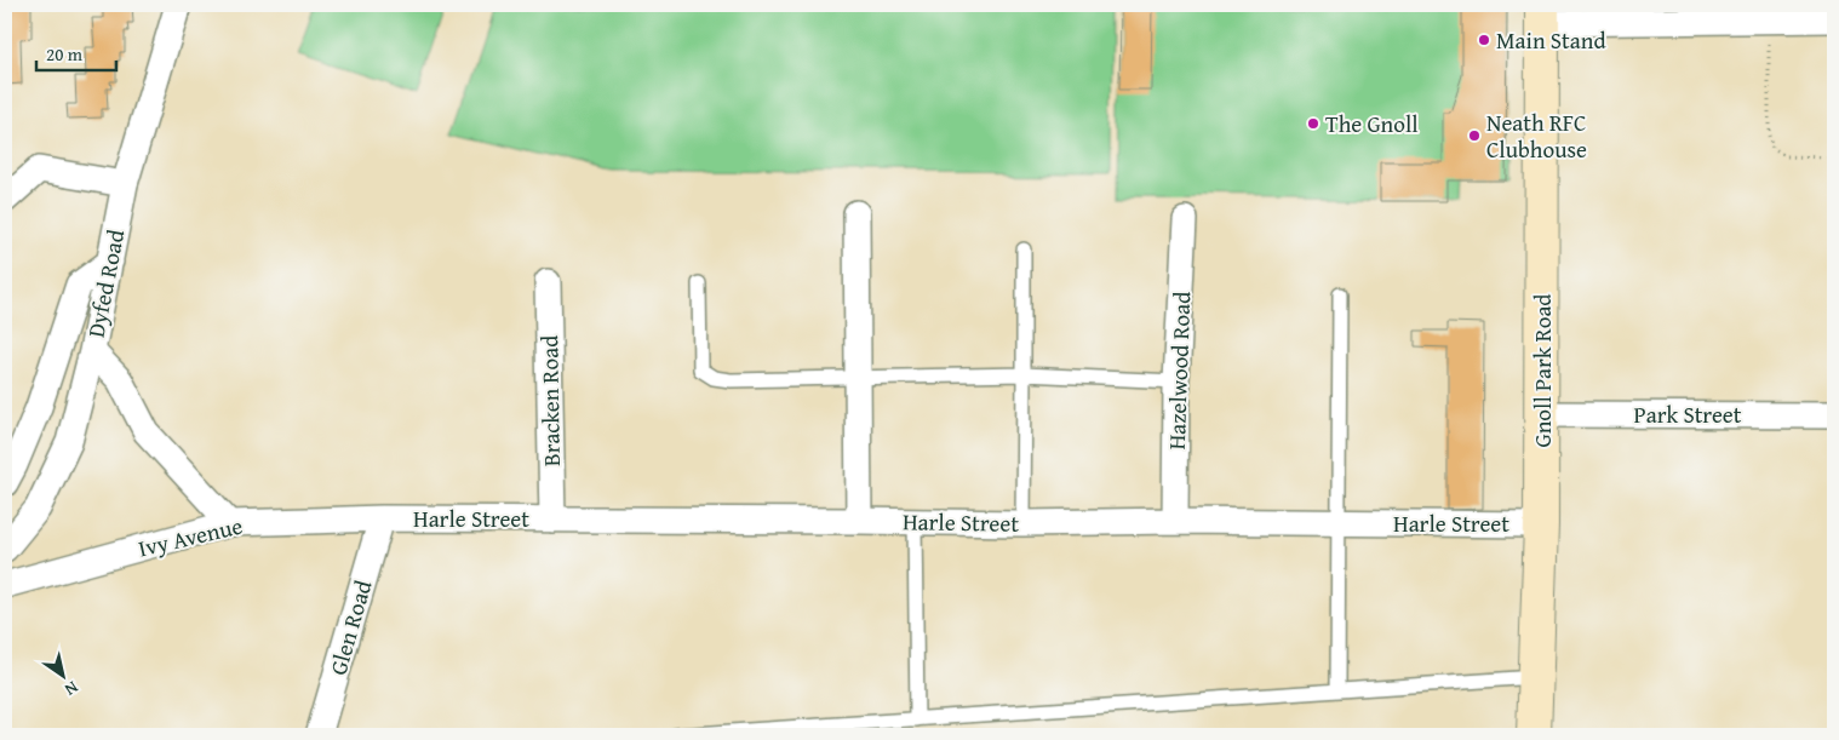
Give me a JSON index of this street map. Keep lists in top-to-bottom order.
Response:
{
  "streets": {
    "main road": ["Gnoll Park Road"],
    "street": [
      "Dyfed Road",
      "Hazelwood Road",
      "Bracken Road",
      "Park Street",
      "Harle Street",
      "Ivy Avenue",
      "Glen Road"
    ]
  },
  "crossings": [
    ["Hazelwood Road", "Harle Street"],
    ["Gnoll Park Road", "Park Street"],
    ["Gnoll Park Road", "Harle Street"],
    ["Bracken Road", "Harle Street"],
    ["Harle Street", "Ivy Avenue"],
    ["Harle Street", "Glen Road"],
    ["Ivy Avenue", "Glen Road"]
  ],
  "places": ["Main Stand", "The Gnoll", "Neath RFC Clubhouse"],
  "scale_bar": "20 m",
  "north": "bottom right"
}
